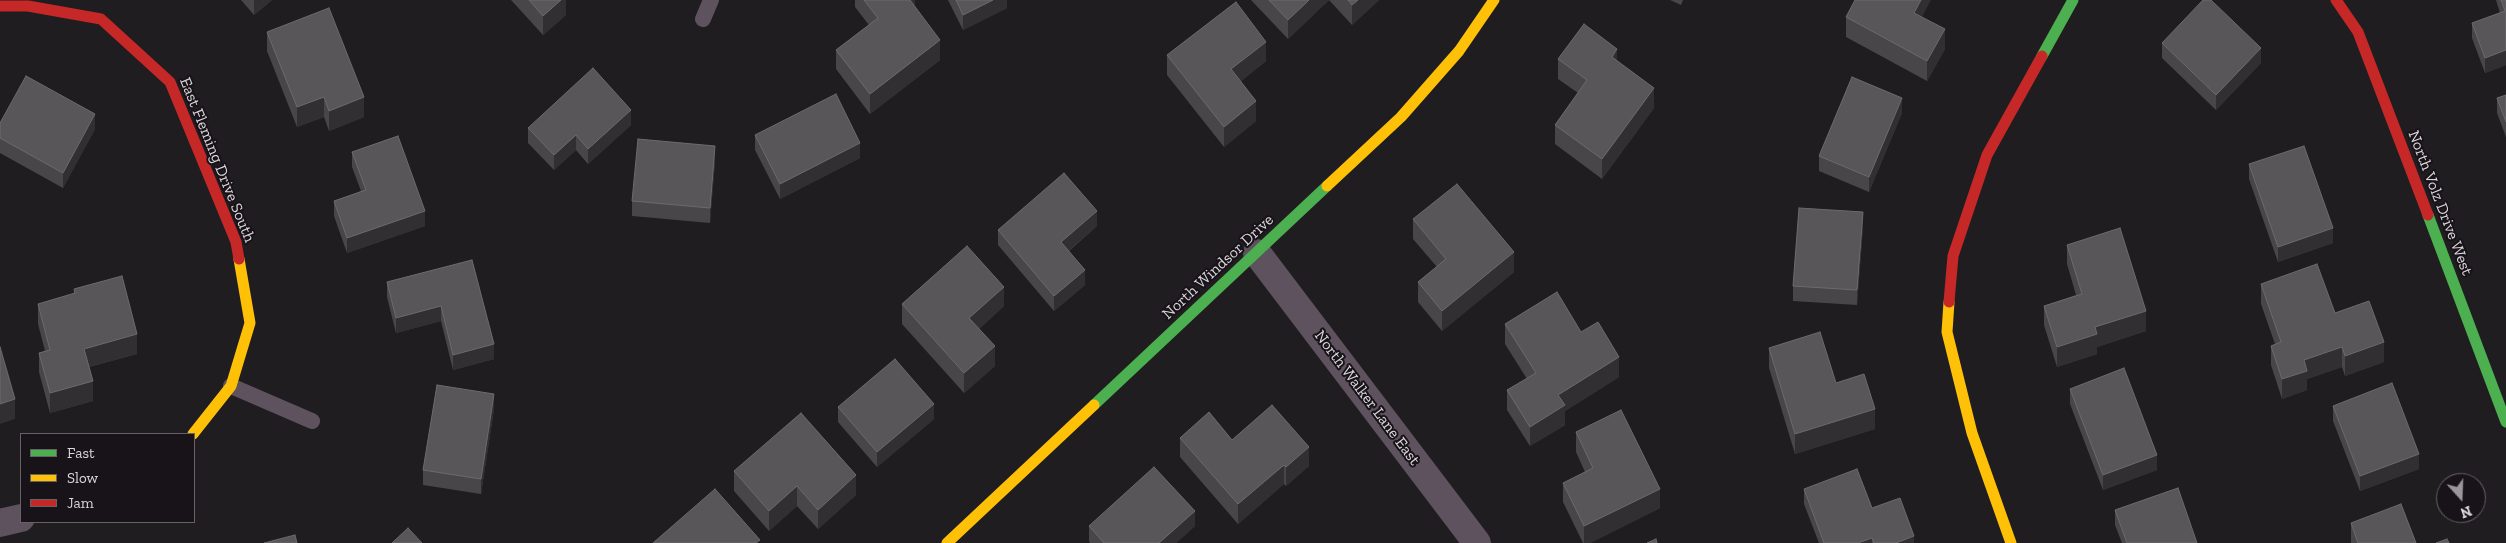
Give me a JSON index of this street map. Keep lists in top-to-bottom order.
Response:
{
  "streets": {
    "street": [
      "East Fleming Drive South",
      "North Volz Drive West",
      "North Windsor Drive",
      "North Walker Lane East"
    ]
  },
  "crossings": [
    ["North Windsor Drive", "North Walker Lane East"]
  ],
  "legend": ["Fast", "Slow", "Jam"],
  "north": "bottom"
}
